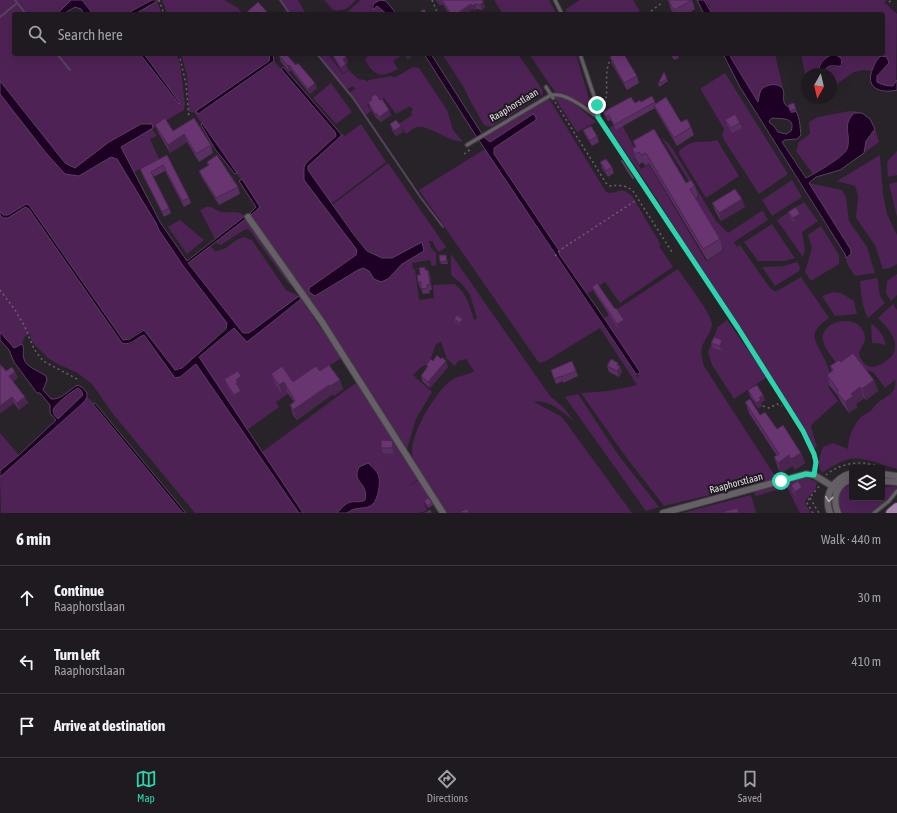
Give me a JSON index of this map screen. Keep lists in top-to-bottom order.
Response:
{
  "streets": {
    "street": ["Raaphorstlaan"]
  },
  "north": "bottom",
  "page": {
    "search": "Search here",
    "heading": ["6 min", "Walk · 440 m"],
    "list": [
      ["Continue", "Raaphorstlaan", "30 m"],
      ["Turn left", "Raaphorstlaan", "410 m"],
      "Arrive at destination"
    ],
    "nav": ["Map", "Directions", "Saved"]
  }
}
